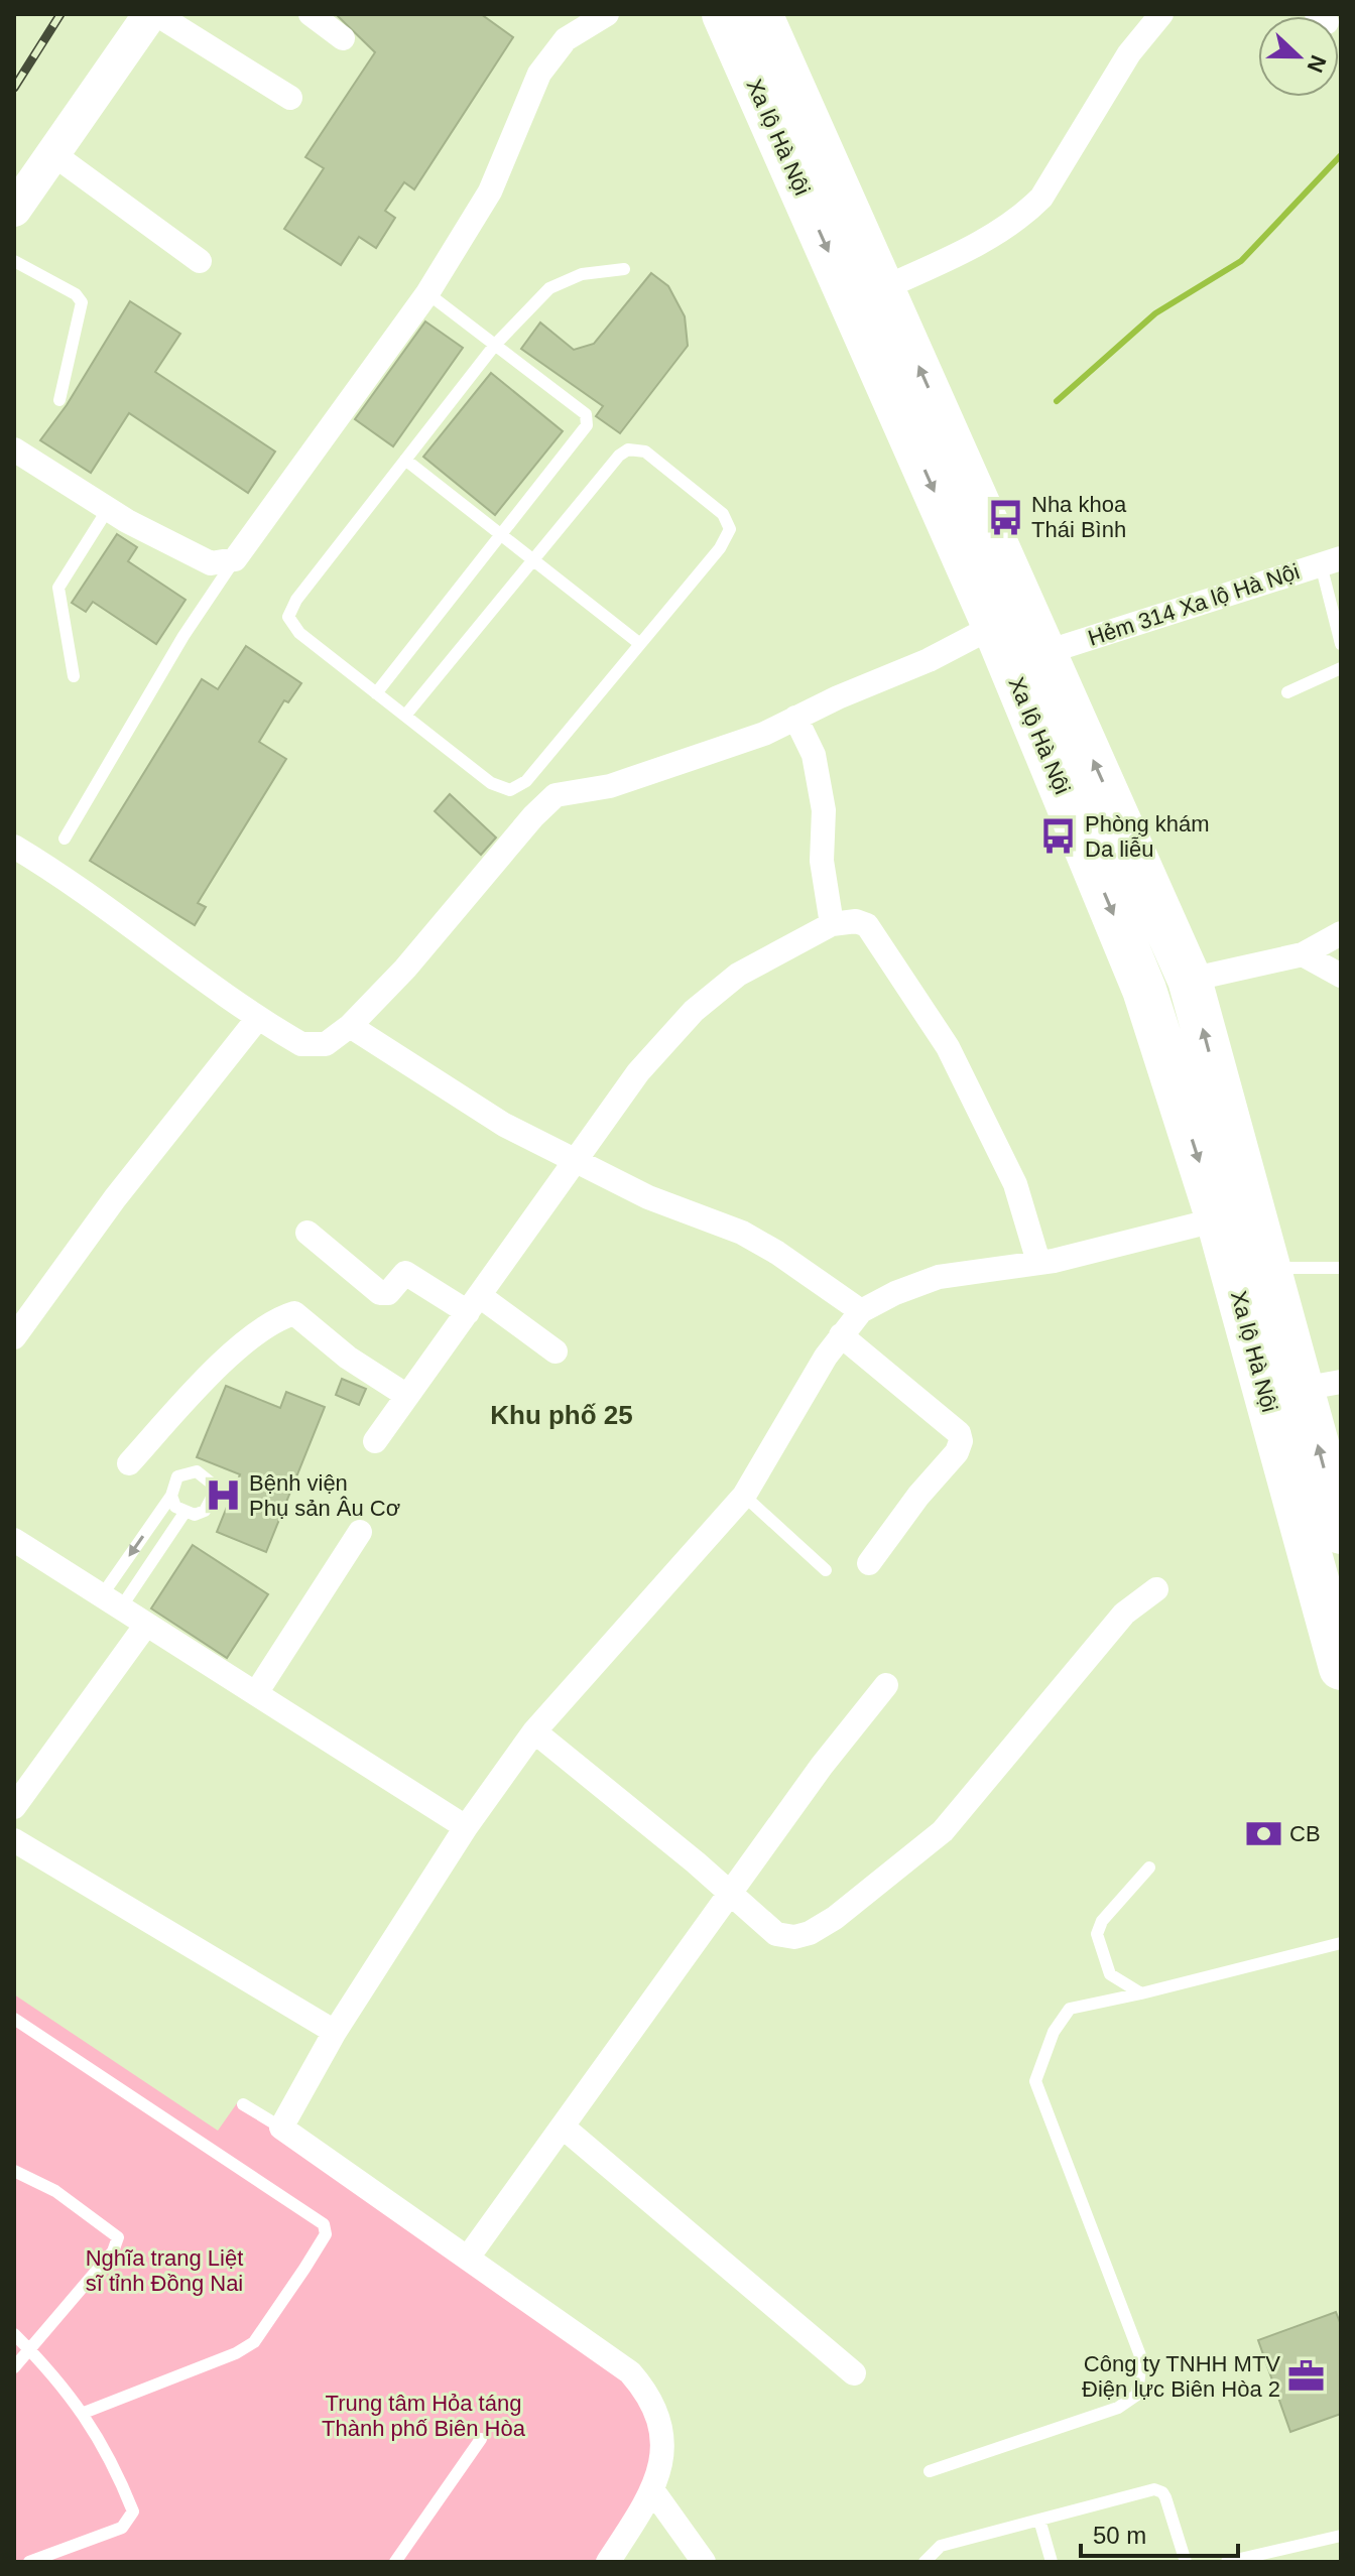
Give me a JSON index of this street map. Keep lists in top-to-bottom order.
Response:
{
  "streets": {
    "highway": ["Xa lộ Hà Nội"],
    "street": ["Hẻm 314 Xa lộ Hà Nội"]
  },
  "crossings": [
    ["Xa lộ Hà Nội", "Hẻm 314 Xa lộ Hà Nội"]
  ],
  "districts": ["Khu phố 25"],
  "parks": ["Nghĩa trang Liệt sĩ tỉnh Đồng Nai", "Trung tâm Hỏa táng Thành phố Biên Hòa"],
  "places": {
    "bus stop": ["Nha khoa Thái Bình", "Phòng khám Da liễu"],
    "hospital": ["Bệnh viện Phụ sản Âu Cơ"],
    "bank": ["CB"],
    "office": ["Công ty TNHH MTV Điện lực Biên Hòa 2"]
  },
  "scale_bar": "50 m",
  "north": "right"
}
